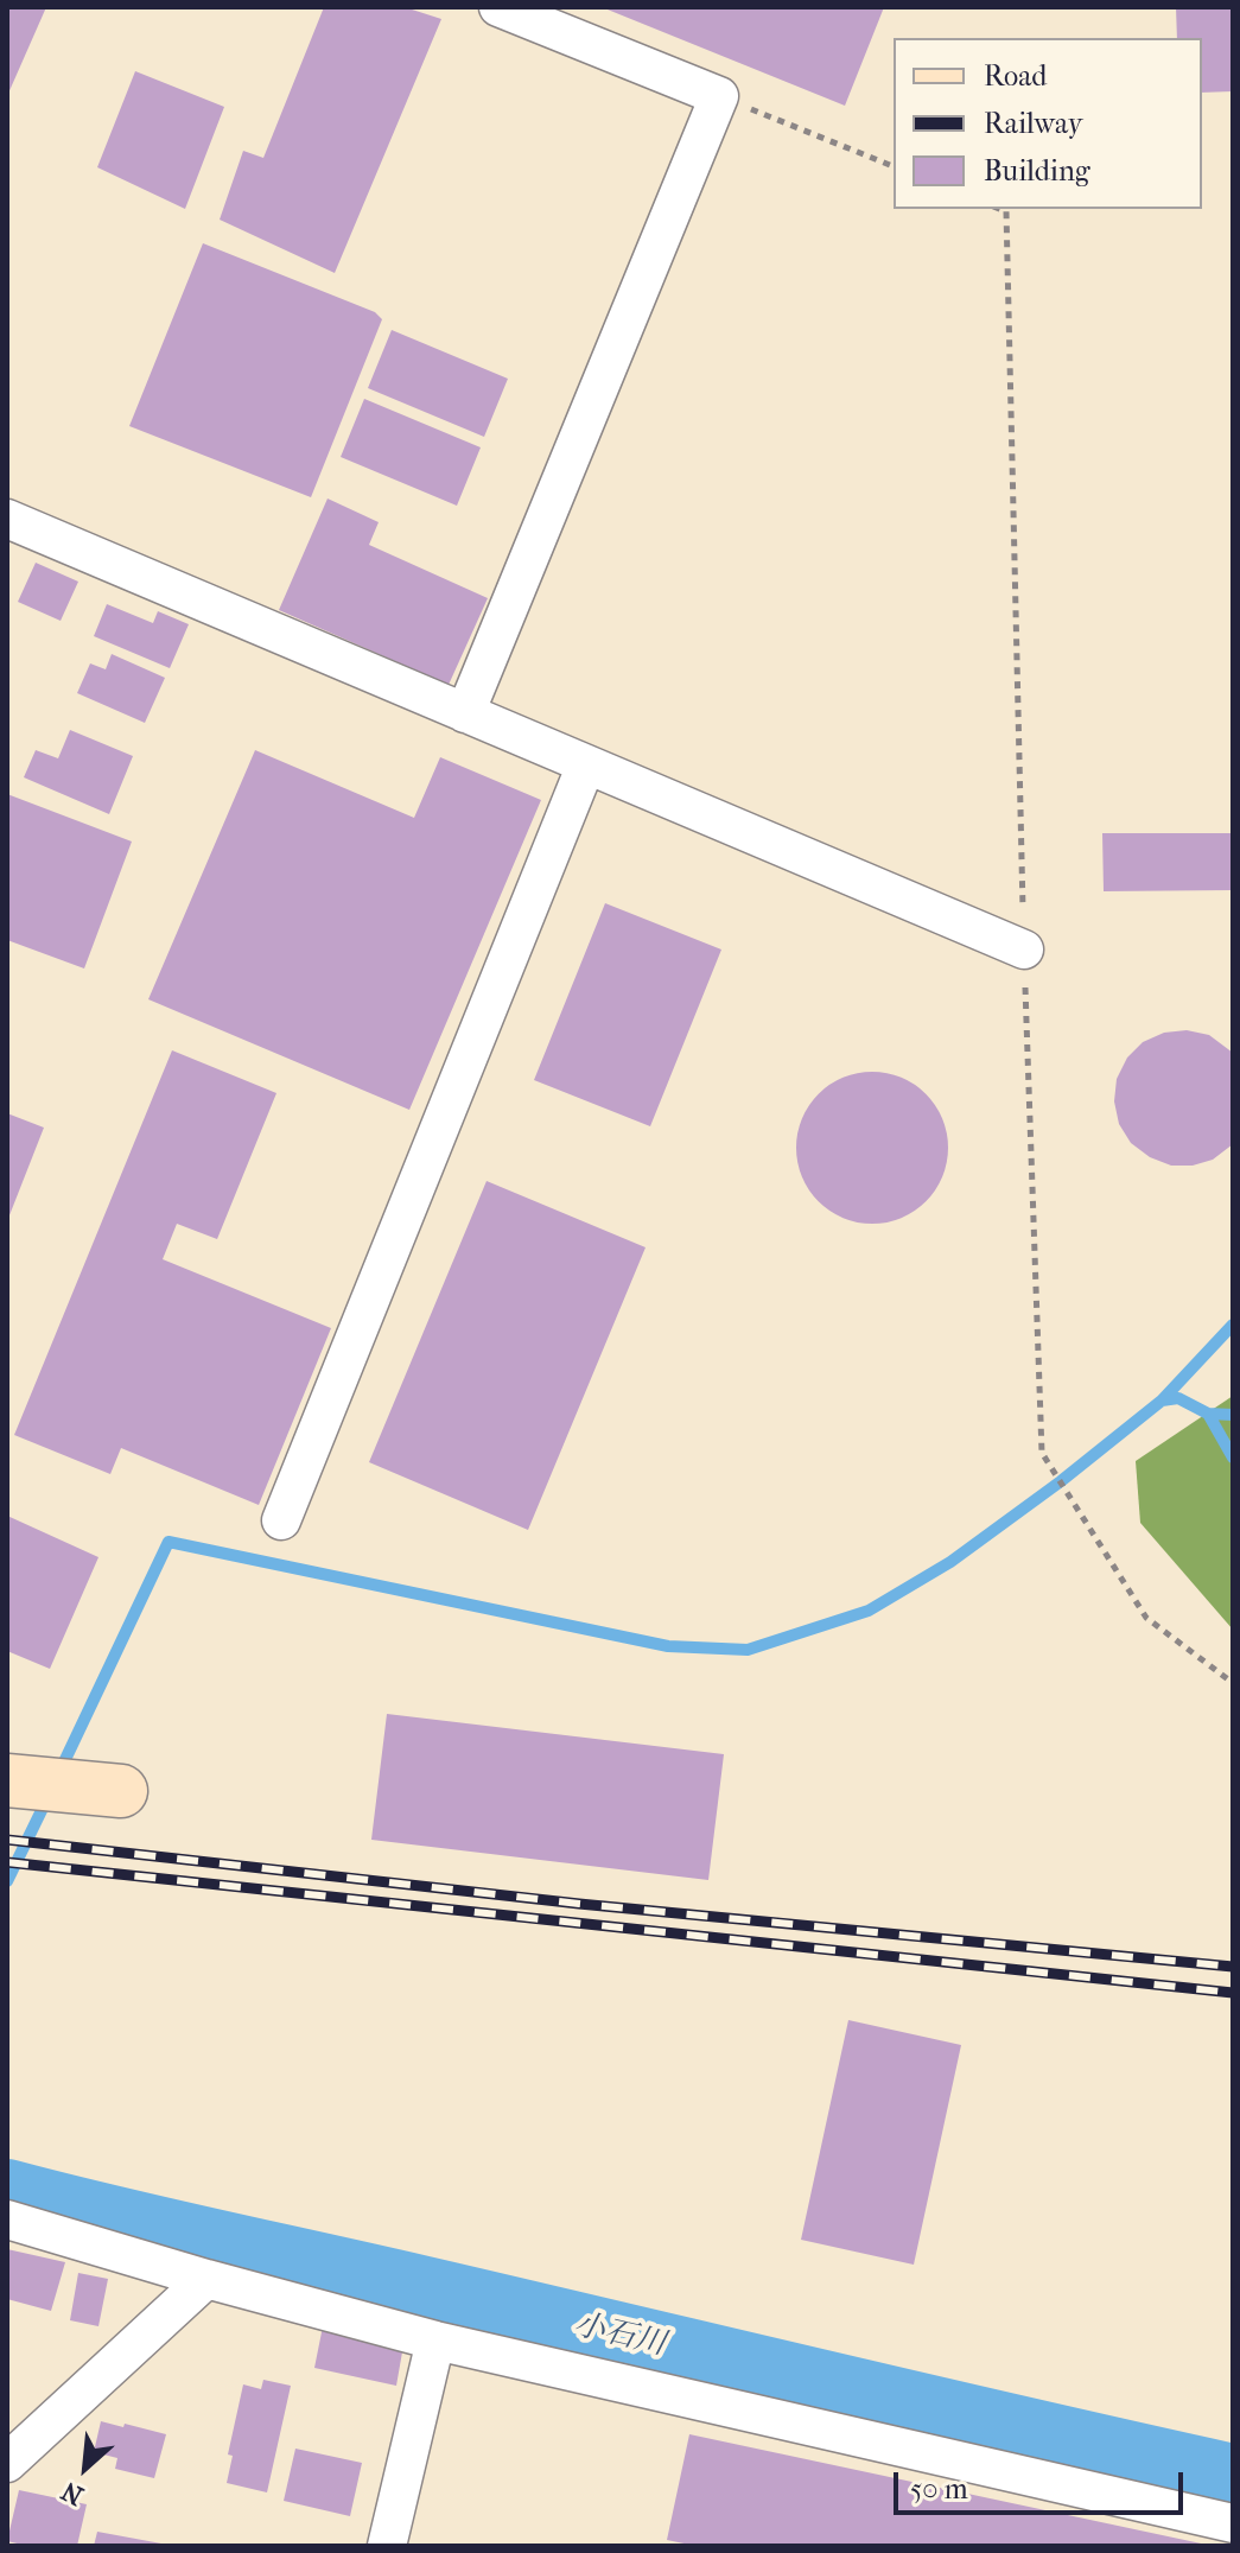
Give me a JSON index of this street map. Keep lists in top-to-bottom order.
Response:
{
  "water": ["小石川"],
  "legend": ["Road", "Railway", "Building"],
  "scale_bar": "50 m",
  "north": "bottom left"
}
